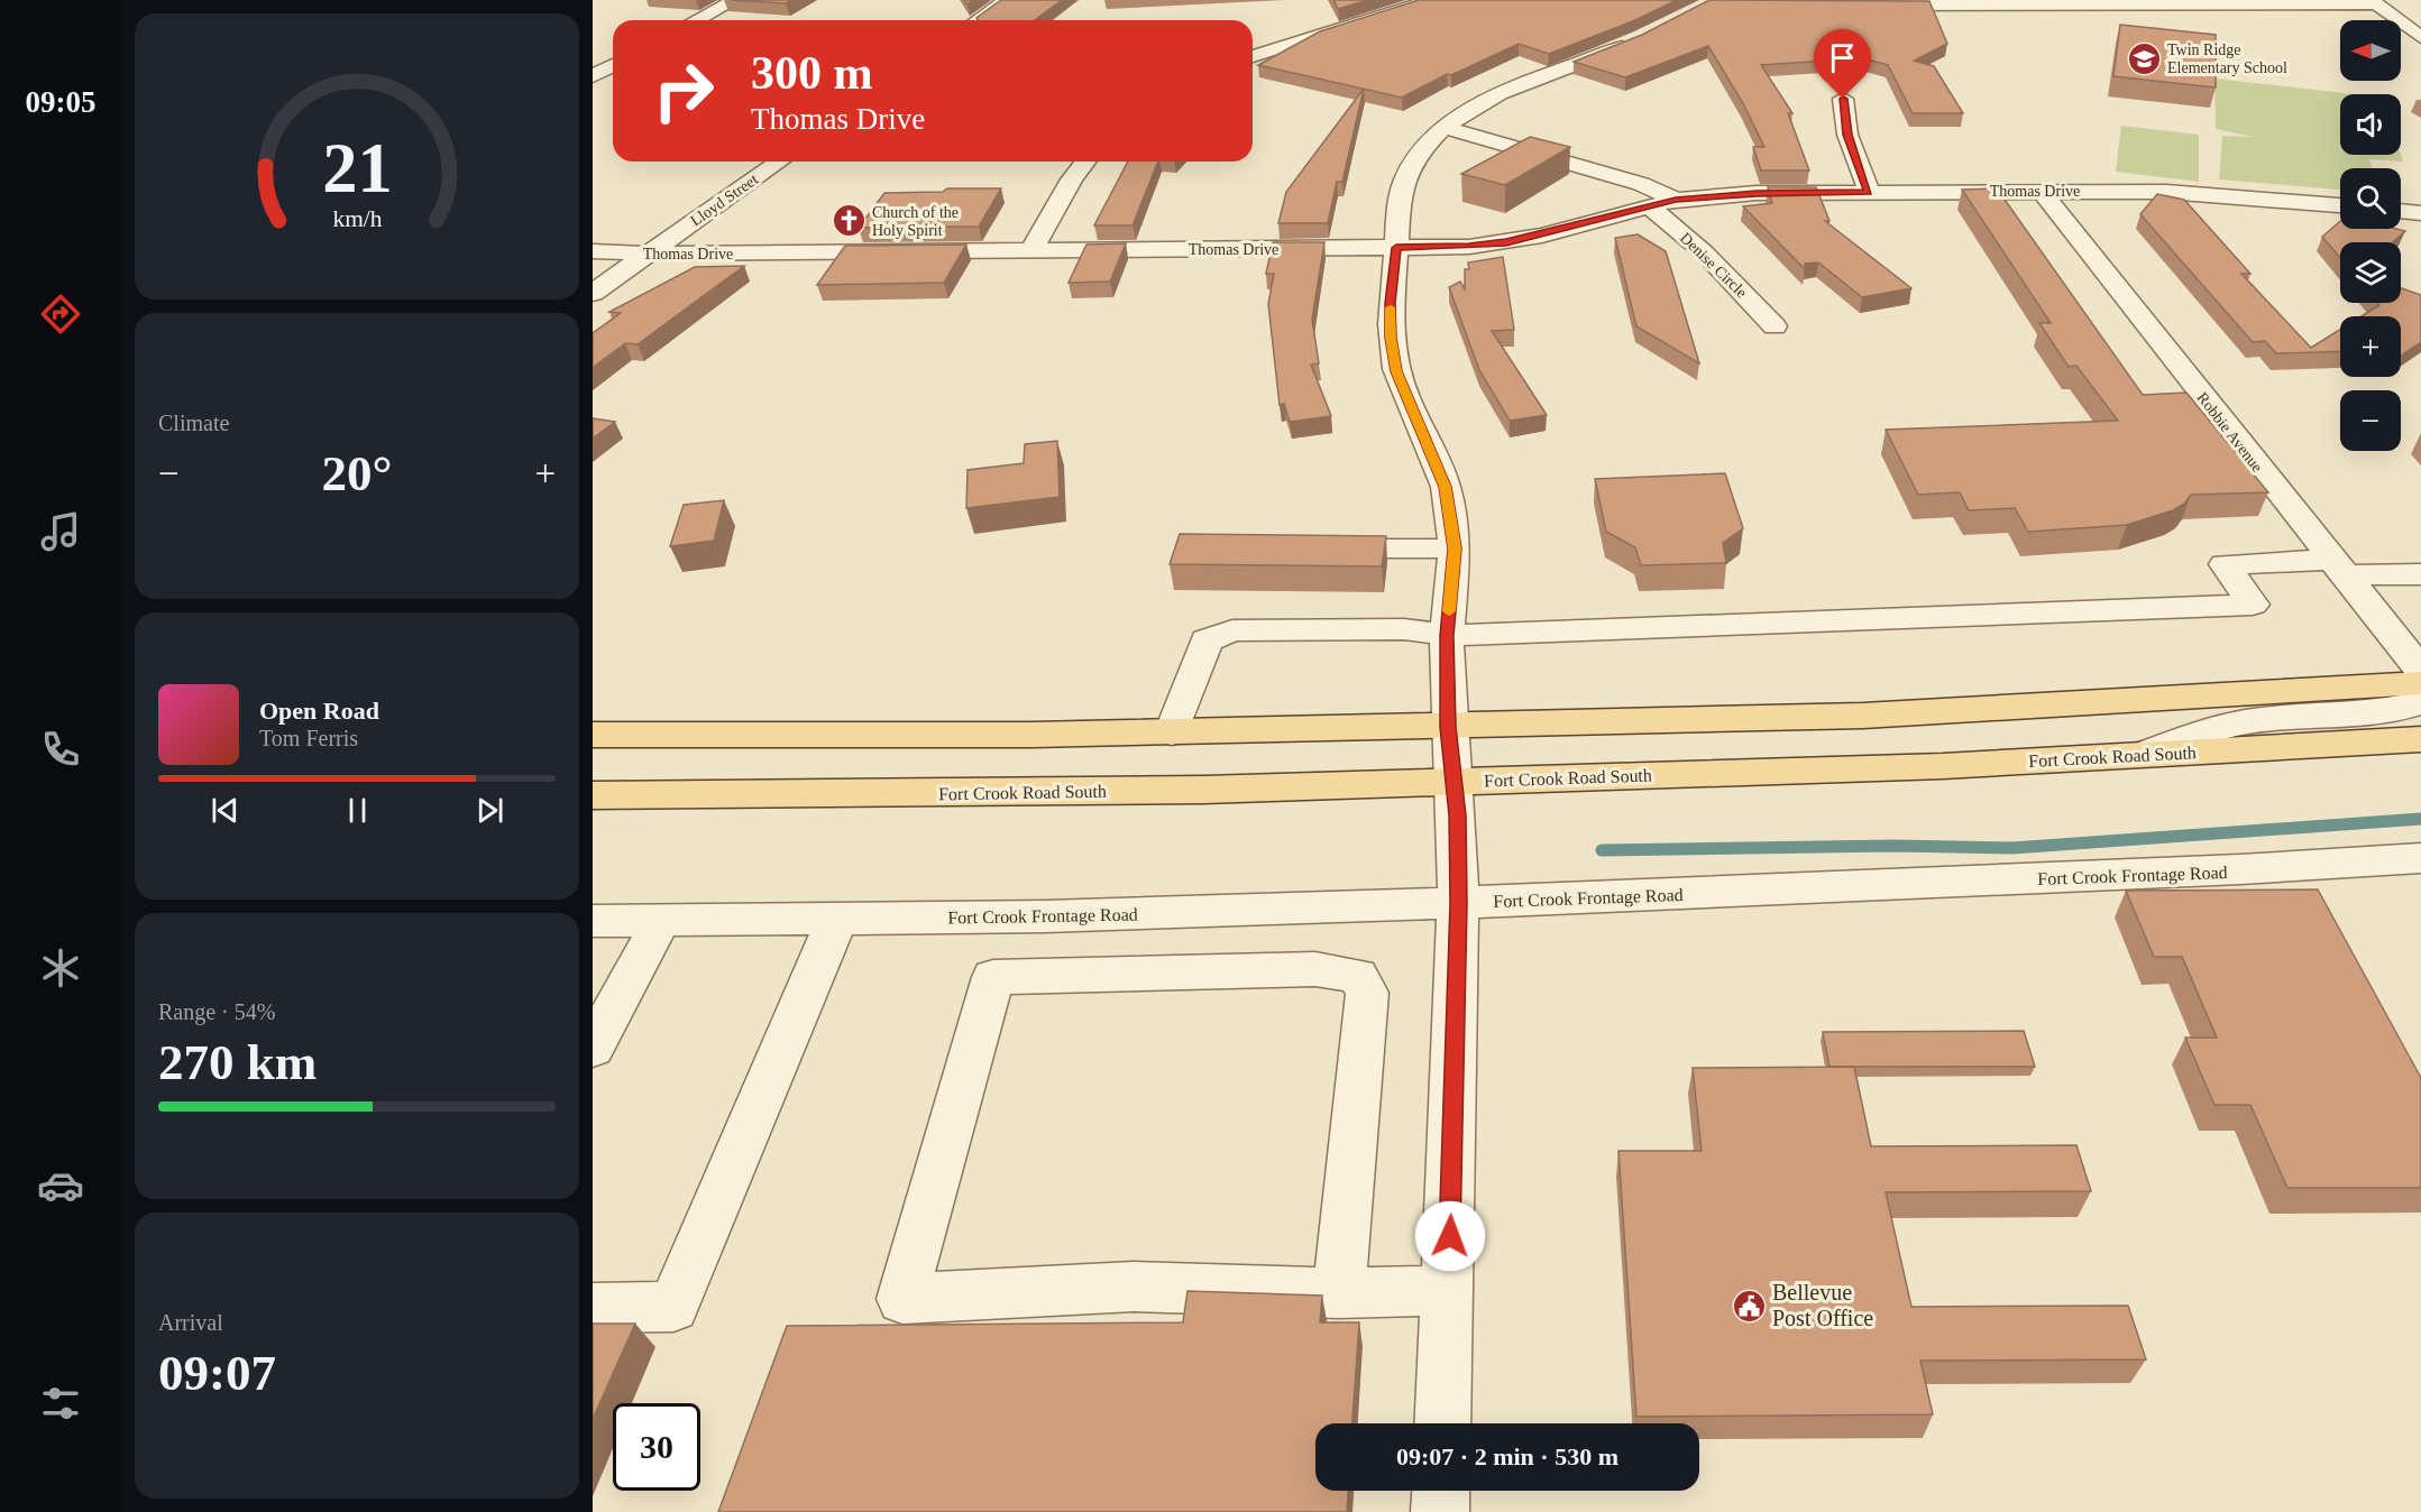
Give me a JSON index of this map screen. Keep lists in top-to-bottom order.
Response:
{
  "streets": {
    "main road": ["Fort Crook Road South"],
    "street": [
      "Thomas Drive",
      "Lloyd Street",
      "Denise Circle",
      "Robbie Avenue",
      "Fort Crook Frontage Road"
    ]
  },
  "crossings": [
    ["Thomas Drive", "Lloyd Street"],
    ["Thomas Drive", "Denise Circle"],
    ["Thomas Drive", "Robbie Avenue"]
  ],
  "places": {
    "school or university": ["Twin Ridge Elementary School"],
    "church": ["Church of the Holy Spirit"],
    "public building": ["Bellevue Post Office"]
  },
  "north": "left",
  "page": {
    "tabs": "09:05",
    "map_buttons": ["+", "−"],
    "turn": ["300 m", "Thomas Drive"],
    "tile": [
      "Climate",
      ["Range · 54%", "270 km"],
      ["Arrival", "09:07"]
    ],
    "heat": ["−", "20°", "+"],
    "song": ["Open Road", "Tom Ferris"],
    "limit": "30",
    "trip": "09:07 · 2 min · 530 m",
    "gauge": ["21", "km/h"]
  }
}
